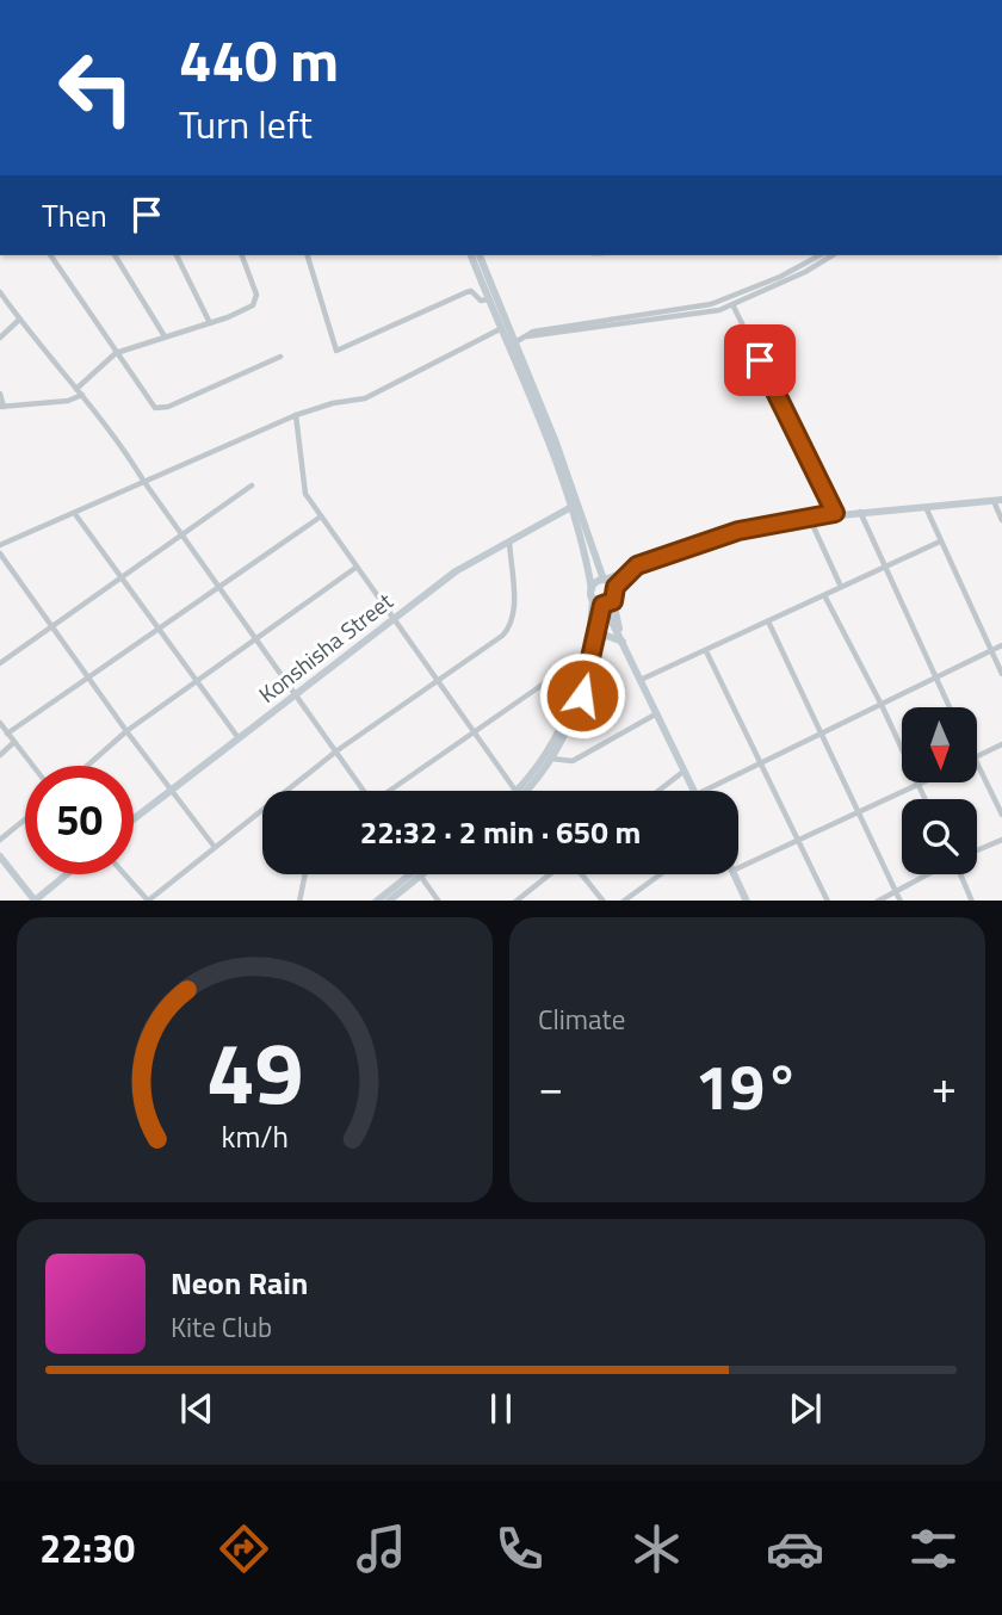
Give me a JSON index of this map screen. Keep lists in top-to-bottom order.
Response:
{
  "streets": {
    "street": ["Konshisha Street"]
  },
  "north": "bottom",
  "page": {
    "turn": ["440 m", "Turn left"],
    "then": "Then",
    "limit": "50",
    "trip": "22:32 · 2 min · 650 m",
    "tile": "Climate",
    "heat": ["−", "19°", "+"],
    "song": ["Neon Rain", "Kite Club"],
    "tabs": "22:30",
    "gauge": ["49", "km/h"]
  }
}
